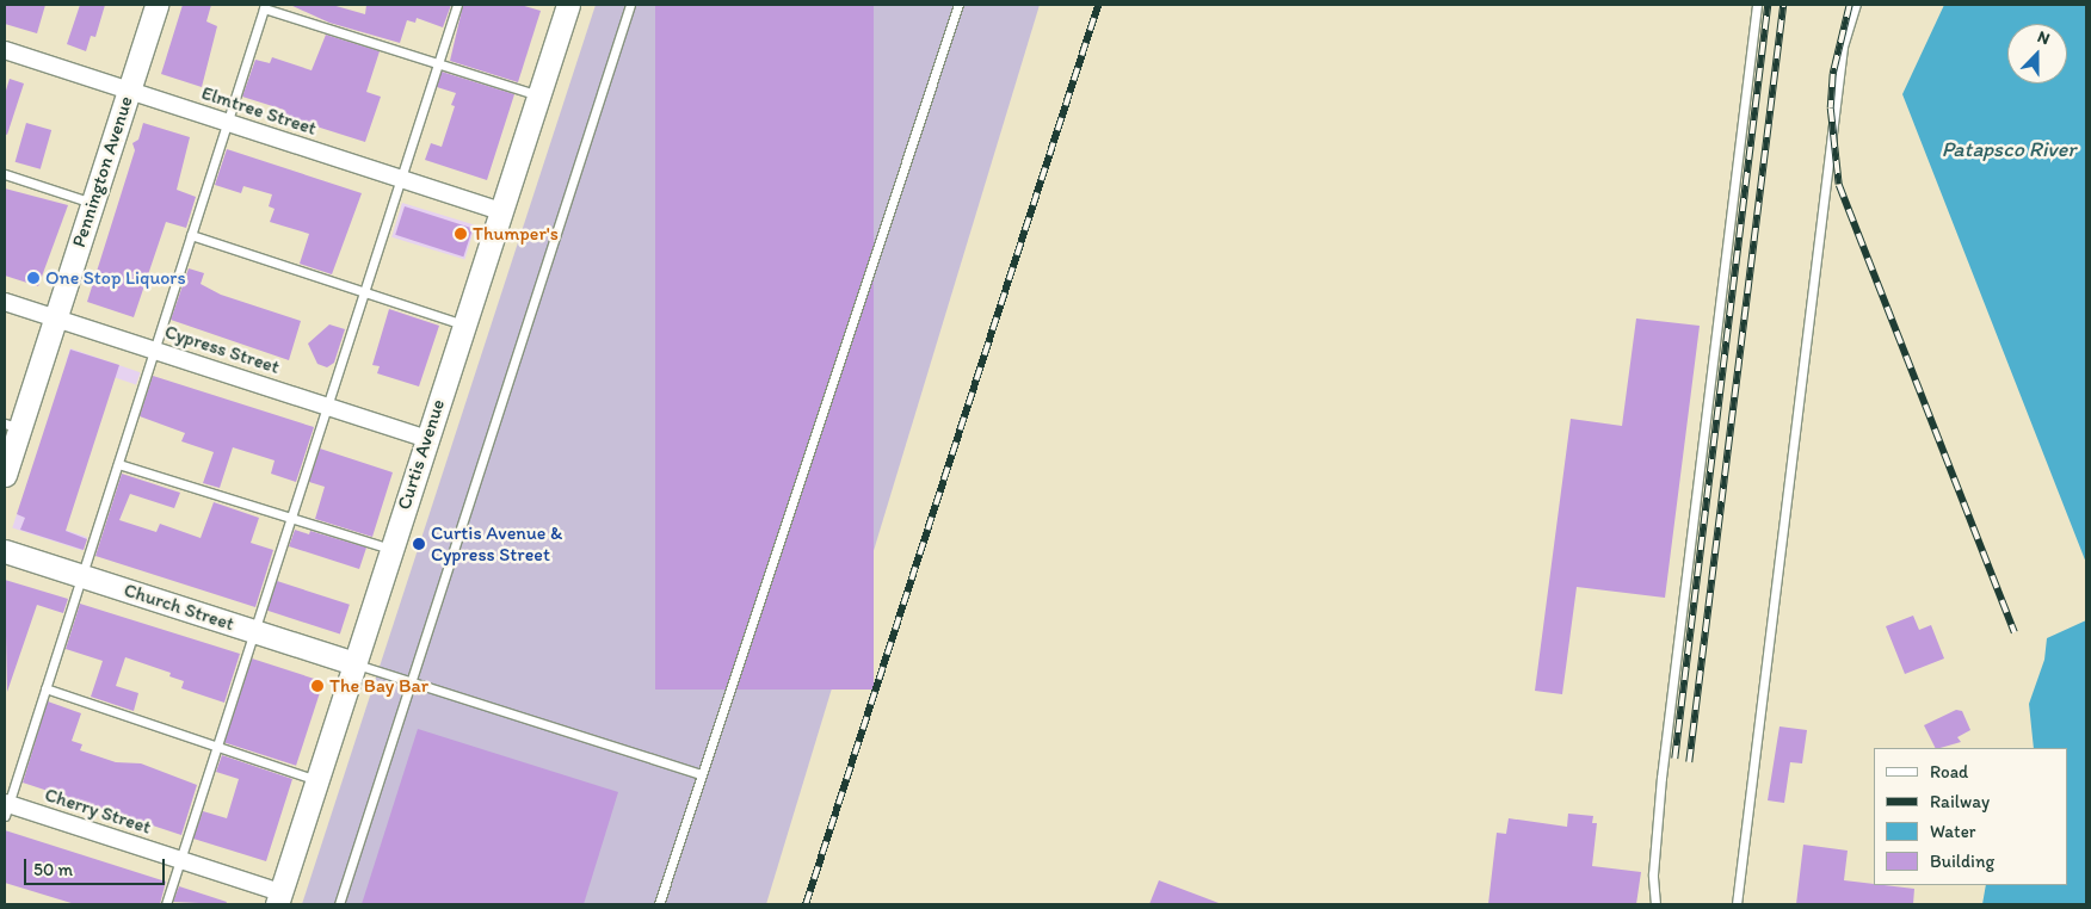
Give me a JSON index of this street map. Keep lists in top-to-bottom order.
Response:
{
  "streets": {
    "main road": ["Pennington Avenue", "Curtis Avenue", "Church Street"],
    "street": ["Elmtree Street", "Cypress Street", "Cherry Street"]
  },
  "crossings": [
    ["Elmtree Street", "Pennington Avenue"],
    ["Elmtree Street", "Curtis Avenue"],
    ["Pennington Avenue", "Cypress Street"],
    ["Cypress Street", "Curtis Avenue"],
    ["Curtis Avenue", "Church Street"],
    ["Curtis Avenue", "Cherry Street"]
  ],
  "water": ["Patapsco River"],
  "places": [
    "Thumper's",
    "One Stop Liquors",
    "Curtis Avenue & Cypress Street",
    "The Bay Bar"
  ],
  "legend": [
    "Road",
    "Railway",
    "Water",
    "Building"
  ],
  "scale_bar": "50 m",
  "north": "top"
}
